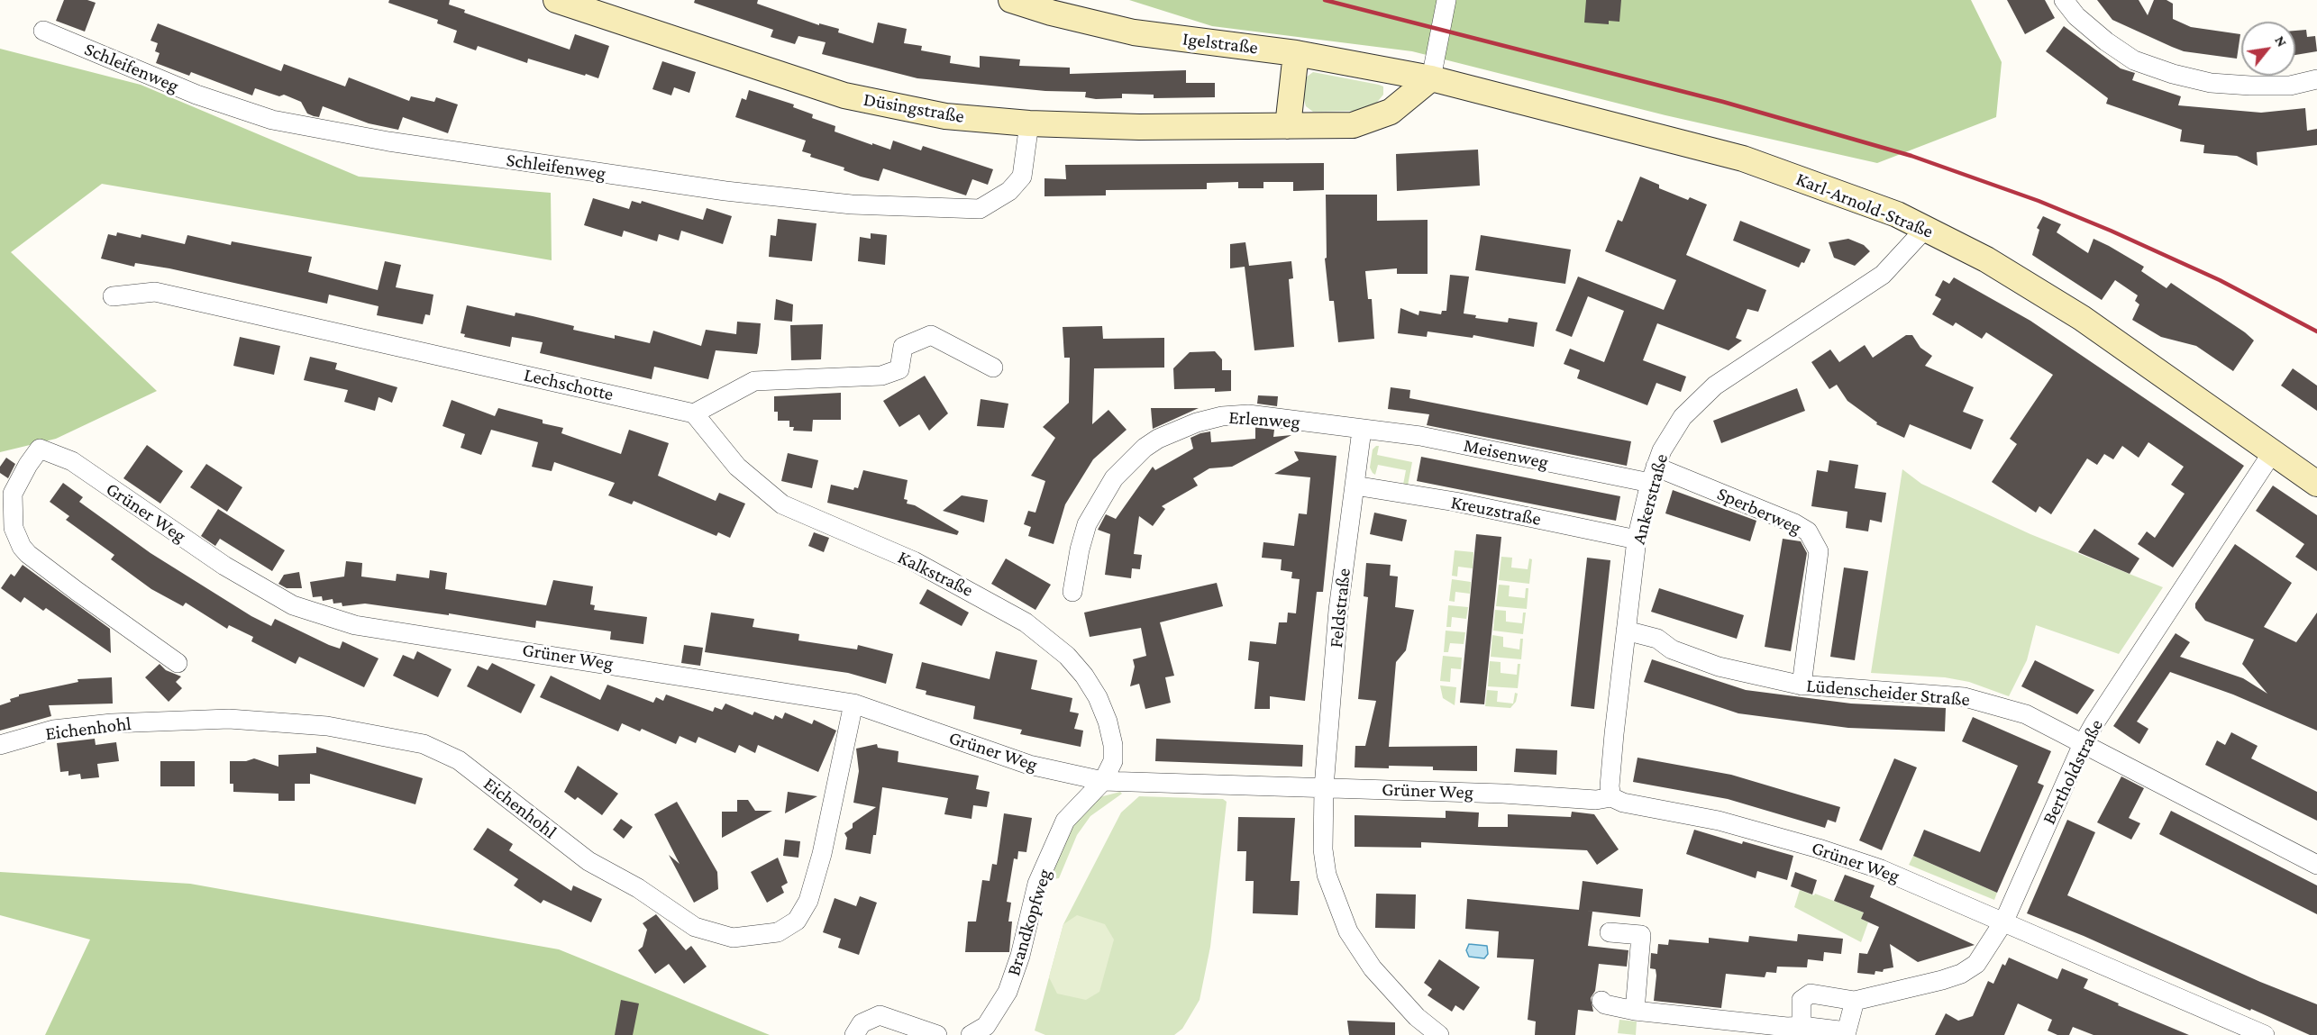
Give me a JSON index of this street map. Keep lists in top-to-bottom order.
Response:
{
  "streets": {
    "main road": ["Igelstraße", "Düsingstraße", "Karl-Arnold-Straße"],
    "street": [
      "Schleifenweg",
      "Lechschotte",
      "Erlenweg",
      "Meisenweg",
      "Ankerstraße",
      "Kreuzstraße",
      "Sperberweg",
      "Grüner Weg",
      "Kalkstraße",
      "Feldstraße",
      "Lüdenscheider Straße",
      "Eichenhohl",
      "Bertholdstraße",
      "Brandkopfweg"
    ]
  },
  "crossings": [
    ["Igelstraße", "Düsingstraße"],
    ["Igelstraße", "Karl-Arnold-Straße"],
    ["Schleifenweg", "Düsingstraße"],
    ["Düsingstraße", "Karl-Arnold-Straße"],
    ["Karl-Arnold-Straße", "Ankerstraße"],
    ["Karl-Arnold-Straße", "Bertholdstraße"],
    ["Lechschotte", "Kalkstraße"],
    ["Erlenweg", "Meisenweg"],
    ["Erlenweg", "Feldstraße"],
    ["Meisenweg", "Ankerstraße"],
    ["Meisenweg", "Sperberweg"],
    ["Meisenweg", "Feldstraße"],
    ["Ankerstraße", "Kreuzstraße"],
    ["Ankerstraße", "Sperberweg"],
    ["Ankerstraße", "Grüner Weg"],
    ["Ankerstraße", "Lüdenscheider Straße"],
    ["Kreuzstraße", "Feldstraße"],
    ["Sperberweg", "Lüdenscheider Straße"],
    ["Grüner Weg", "Kalkstraße"],
    ["Grüner Weg", "Feldstraße"],
    ["Grüner Weg", "Eichenhohl"],
    ["Grüner Weg", "Bertholdstraße"],
    ["Grüner Weg", "Brandkopfweg"],
    ["Kalkstraße", "Brandkopfweg"],
    ["Lüdenscheider Straße", "Bertholdstraße"]
  ],
  "north": "top right"
}
